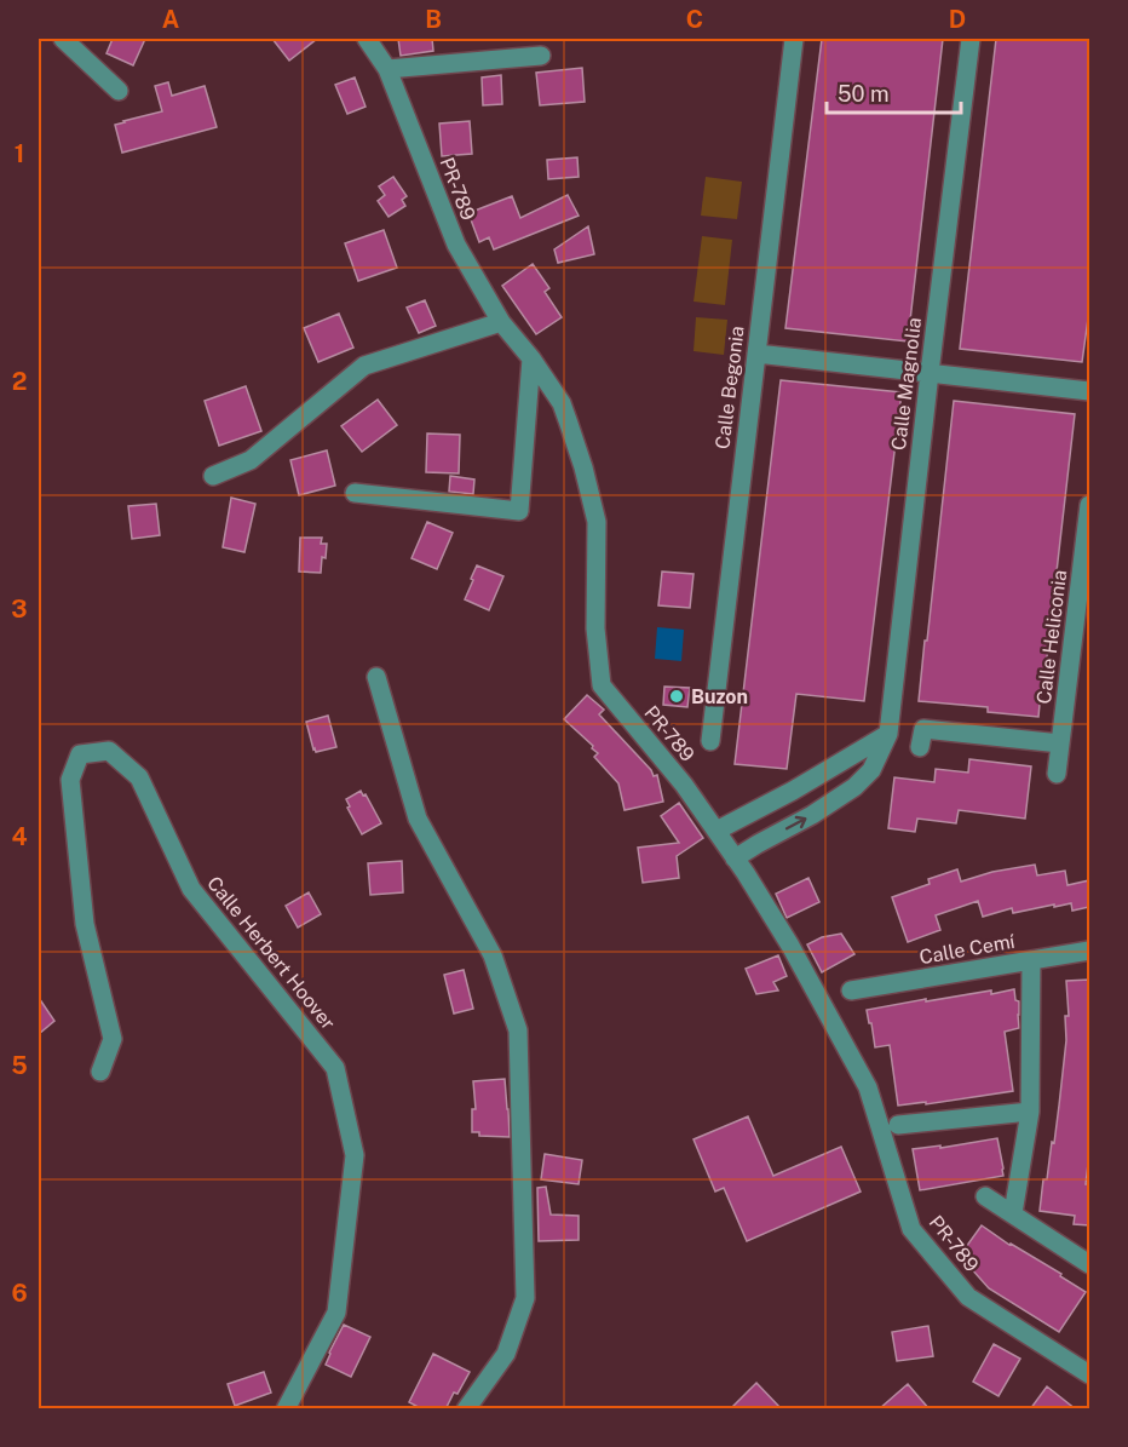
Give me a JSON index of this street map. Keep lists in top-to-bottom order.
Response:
{
  "streets": {
    "street": [
      "PR-789",
      "Calle Magnolia",
      "Calle Begonia",
      "Calle Heliconia",
      "Calle Cemí",
      "Calle Herbert Hoover"
    ]
  },
  "crossings": [
    ["PR-789", "Calle Magnolia"]
  ],
  "places": ["Buzon"],
  "scale_bar": "50 m",
  "grid": {
    "columns": [
      "A",
      "B",
      "C",
      "D"
    ],
    "rows": [
      "1",
      "2",
      "3",
      "4",
      "5",
      "6"
    ]
  }
}
